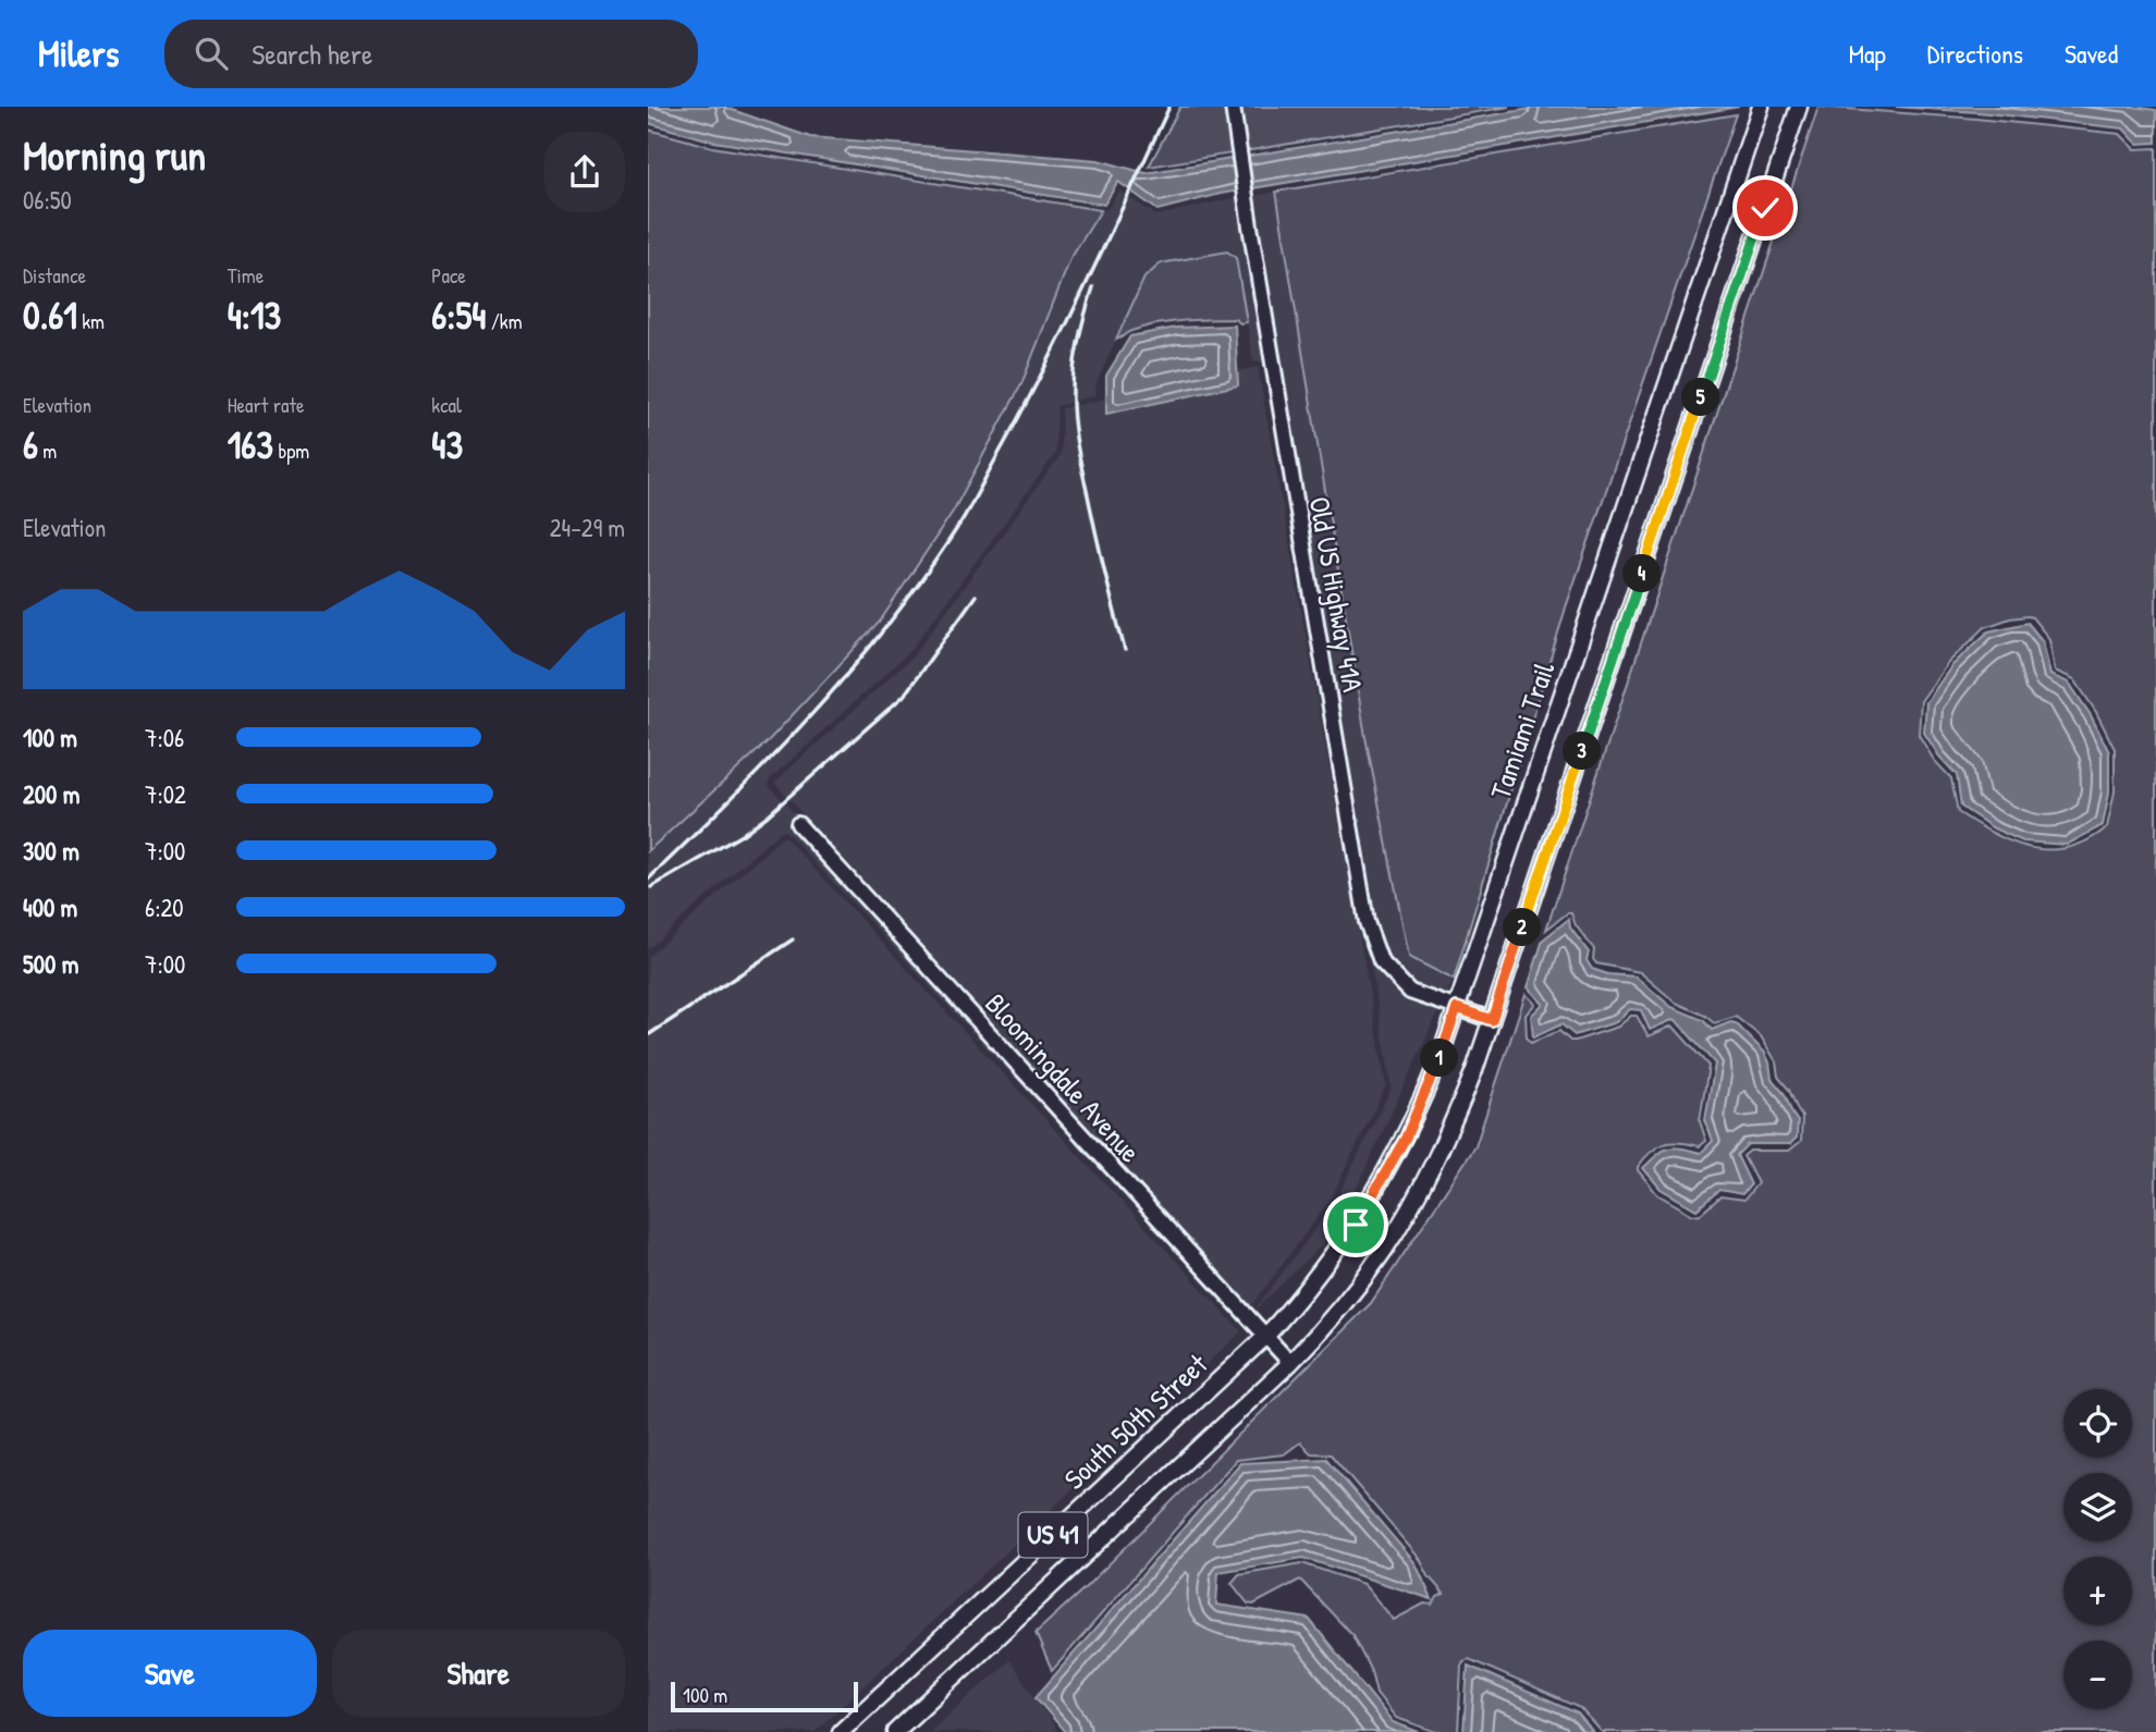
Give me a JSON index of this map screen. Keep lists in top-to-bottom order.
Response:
{
  "streets": {
    "main road": ["Tamiami Trail", "South 50th Street", "US 41"],
    "street": ["Old US Highway 41A", "Bloomingdale Avenue"]
  },
  "crossings": [
    ["Old US Highway 41A", "Tamiami Trail"],
    ["Old US Highway 41A", "US 41"],
    ["Tamiami Trail", "Bloomingdale Avenue"],
    ["Tamiami Trail", "South 50th Street"],
    ["Bloomingdale Avenue", "South 50th Street"],
    ["Bloomingdale Avenue", "US 41"]
  ],
  "scale_bar": "100 m",
  "page": {
    "header": "Milers",
    "search": "Search here",
    "nav": ["Map", "Directions", "Saved"],
    "heading": ["Morning run", "06:50"],
    "stats": [
      ["Distance", "0.61 km"],
      ["Time", "4:13"],
      ["Pace", "6:54 /km"],
      ["Elevation", "6 m"],
      ["Heart rate", "163 bpm"],
      ["kcal", "43"]
    ],
    "pins": [
      "5",
      "4",
      "3",
      "2",
      "1"
    ],
    "chart": ["Elevation", "24–29 m"],
    "list": [
      {
        "name": "100 m",
        "note": "7:06"
      },
      {
        "name": "200 m",
        "note": "7:02"
      },
      {
        "name": "300 m",
        "note": "7:00"
      },
      {
        "name": "400 m",
        "note": "6:20"
      },
      {
        "name": "500 m",
        "note": "7:00"
      }
    ],
    "map_buttons": ["+", "−"],
    "buttons": ["Save", "Share"],
    "scale": "100 m"
  }
}
